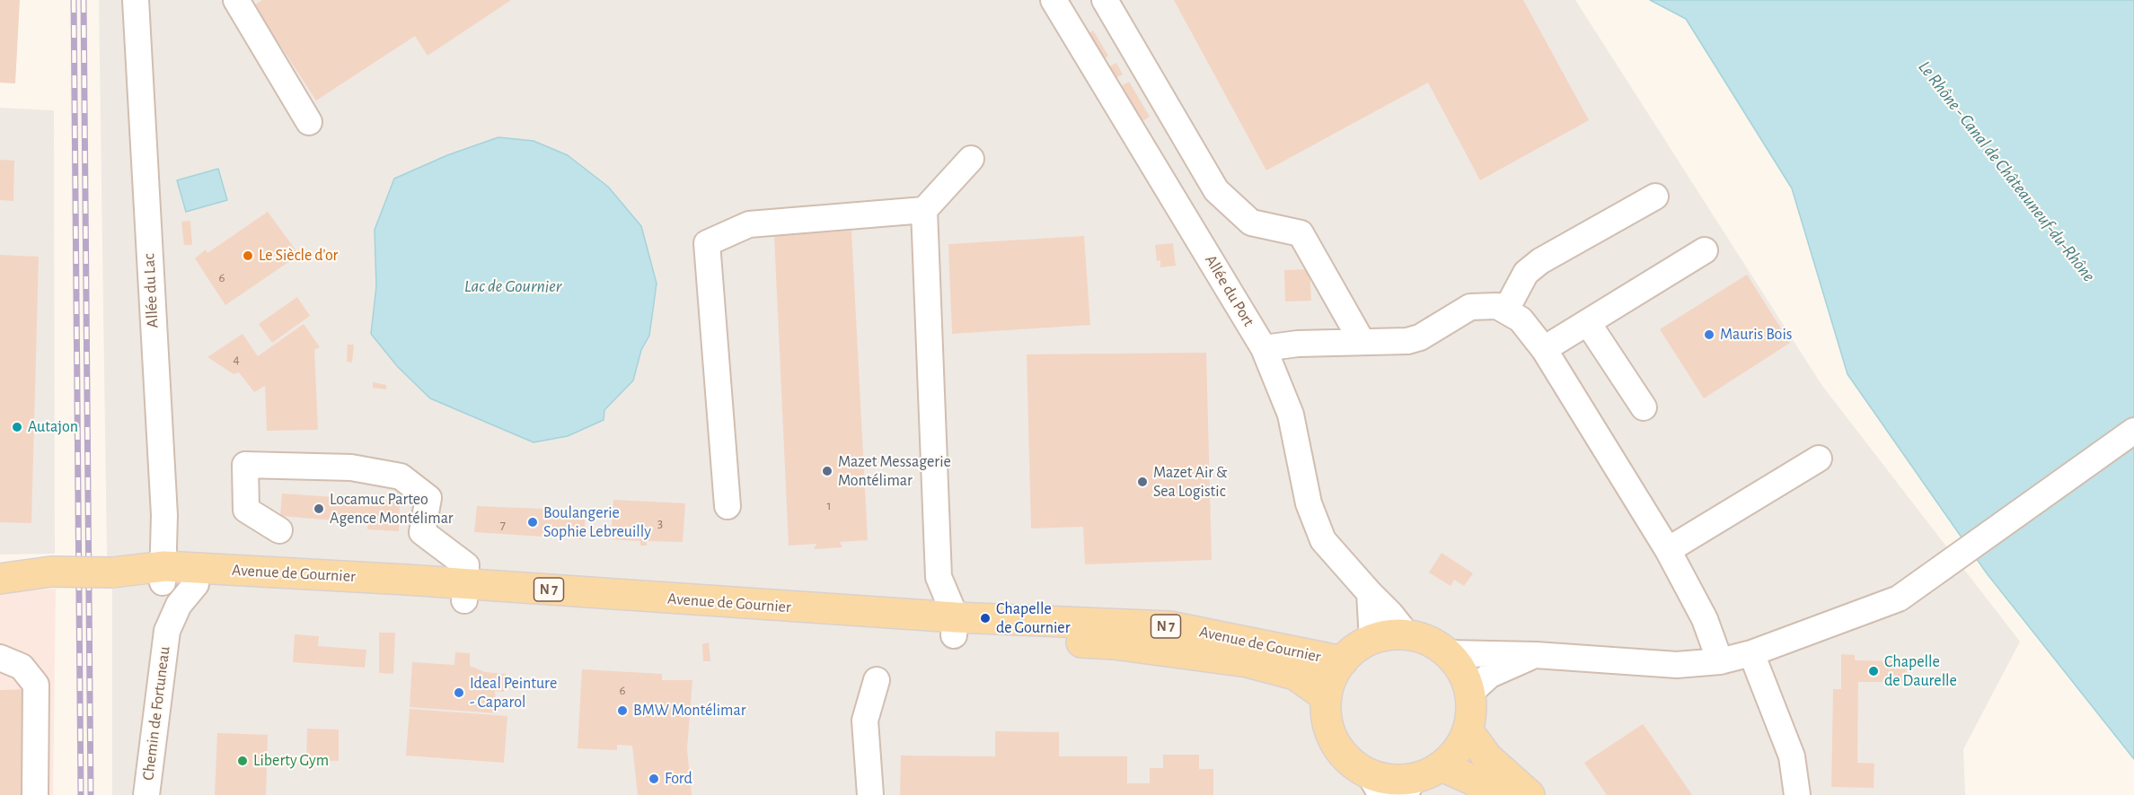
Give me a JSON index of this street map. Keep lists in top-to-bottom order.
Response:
{
  "streets": {
    "main road": ["Avenue de Gournier", "N 7"],
    "street": ["Allée du Lac", "Allée du Port", "Chemin de Fortuneau"]
  },
  "crossings": [
    ["Allée du Lac", "Avenue de Gournier"],
    ["Allée du Lac", "Chemin de Fortuneau"],
    ["Allée du Port", "Avenue de Gournier"],
    ["Avenue de Gournier", "Chemin de Fortuneau"]
  ],
  "water": ["Le Rhône - Canal de Châteauneuf-du-Rhône", "Lac de Gournier"],
  "places": [
    "Le Siècle d'or",
    "Mauris Bois",
    "Autajon",
    "Mazet Messagerie Montélimar",
    "Mazet Air & Sea Logistic",
    "Locamuc Parteo Agence Montélimar",
    "Boulangerie Sophie Lebreuilly",
    "Chapelle de Gournier",
    "Chapelle de Daurelle",
    "Ideal Peinture - Caparol",
    "BMW Montélimar",
    "Liberty Gym",
    "Ford"
  ],
  "house_numbers": [
    "6",
    "4",
    "1",
    "3",
    "7",
    "6"
  ]
}
